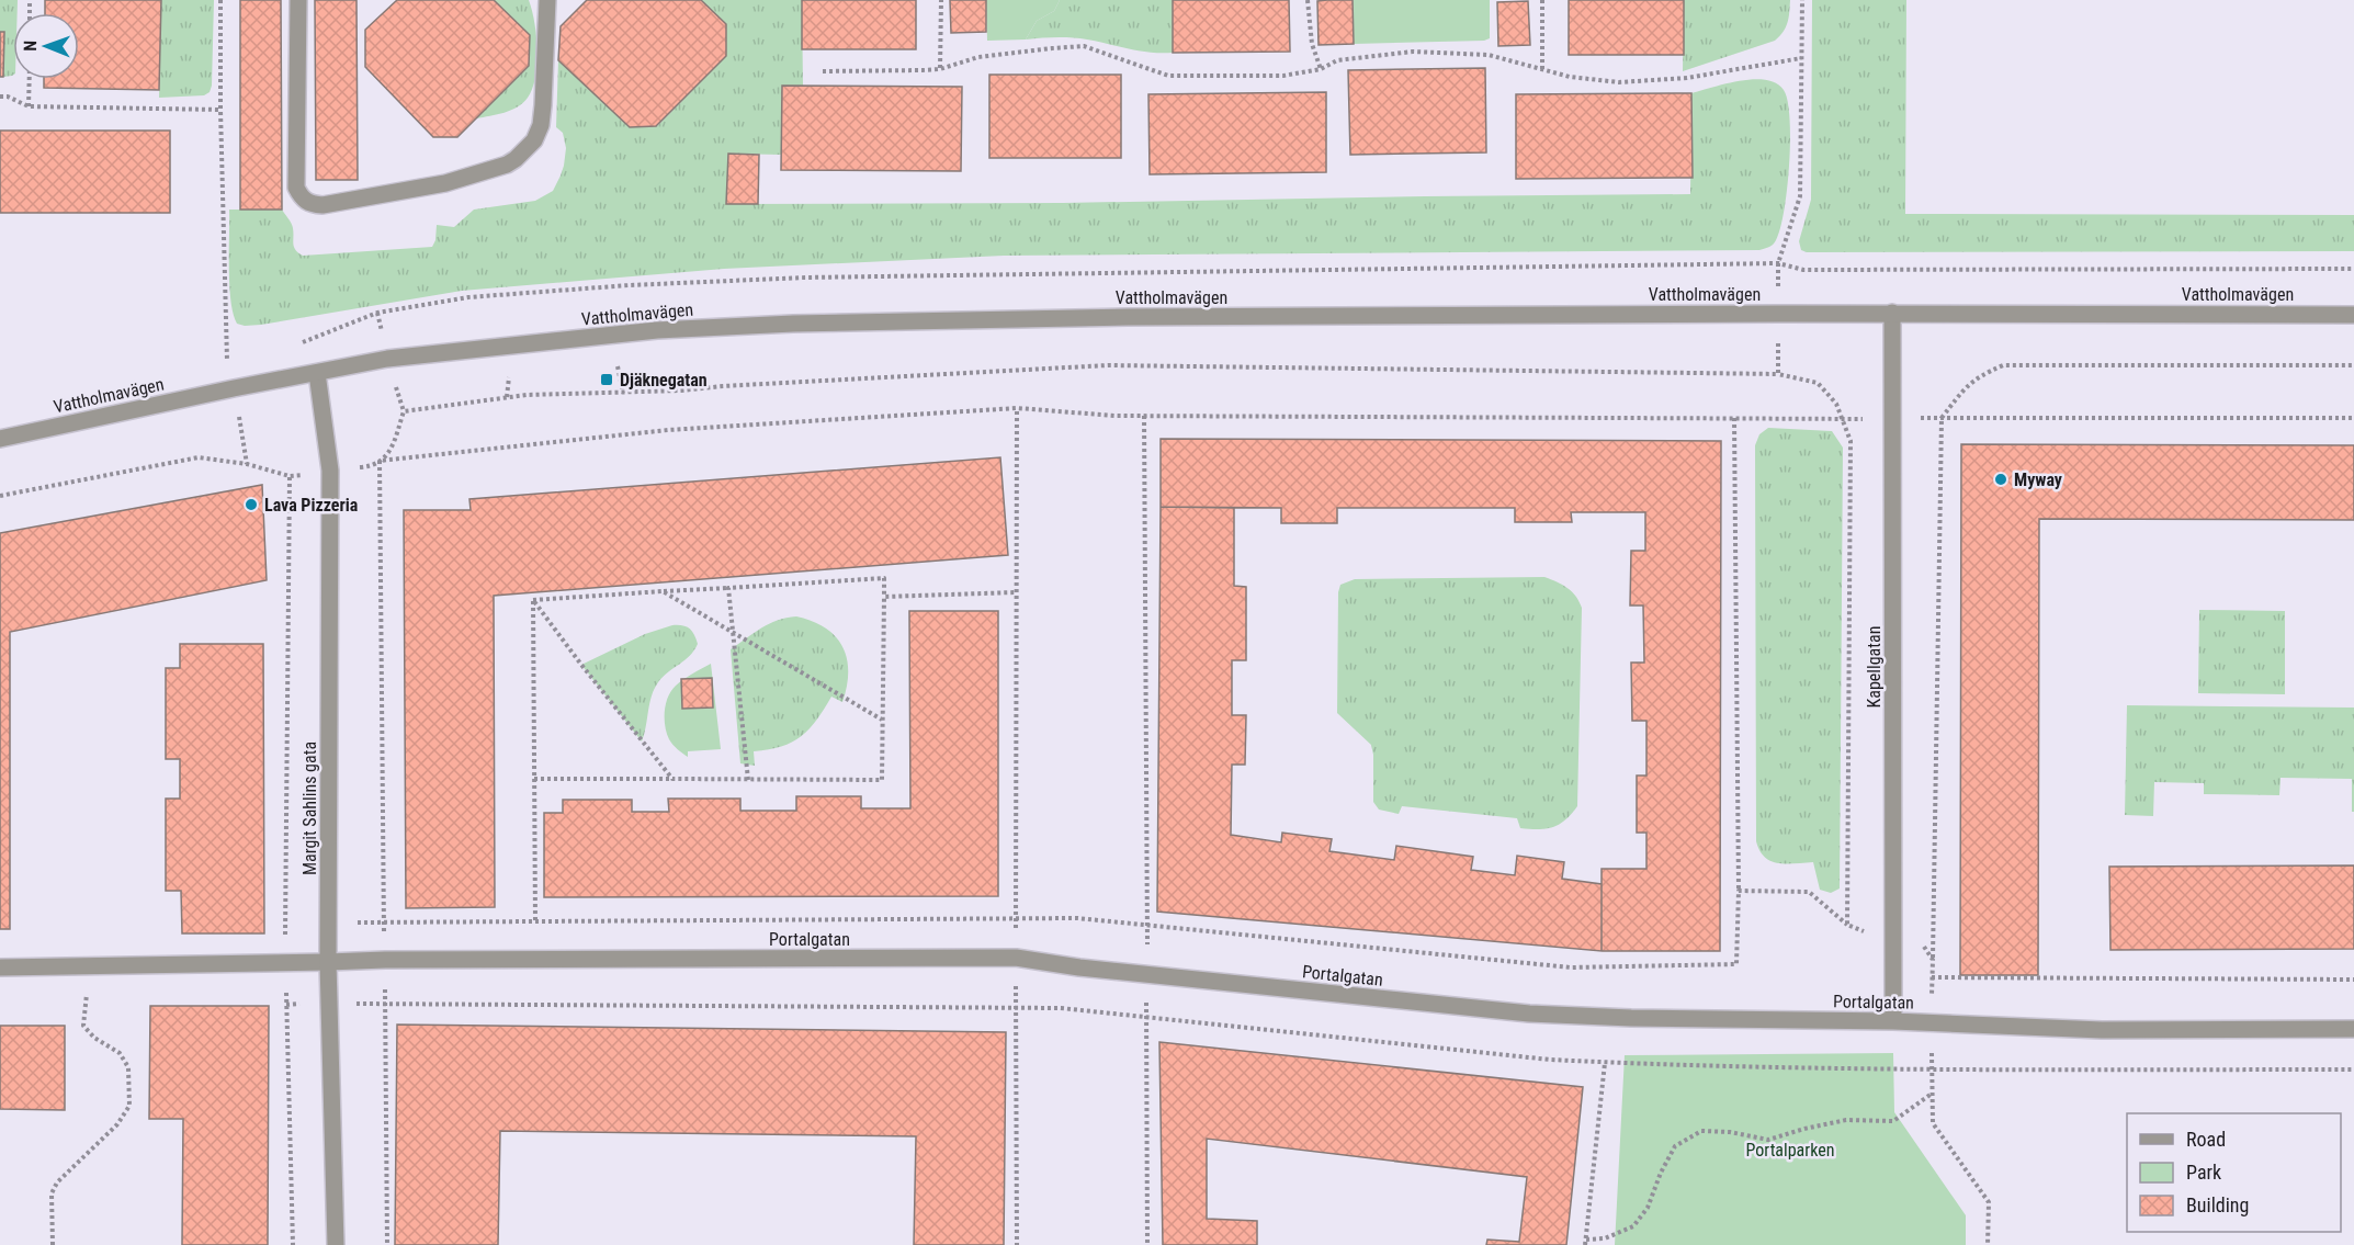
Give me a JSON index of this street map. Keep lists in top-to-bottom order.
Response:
{
  "streets": {
    "street": [
      "Vattholmavägen",
      "Kapellgatan",
      "Margit Sahlins gata",
      "Portalgatan"
    ]
  },
  "crossings": [
    ["Vattholmavägen", "Kapellgatan"],
    ["Vattholmavägen", "Margit Sahlins gata"],
    ["Kapellgatan", "Portalgatan"],
    ["Margit Sahlins gata", "Portalgatan"]
  ],
  "parks": ["Portalparken"],
  "places": {
    "transit": ["Djäknegatan"],
    "other": ["Myway", "Lava Pizzeria"]
  },
  "legend": ["Road", "Park", "Building"],
  "north": "left"
}
